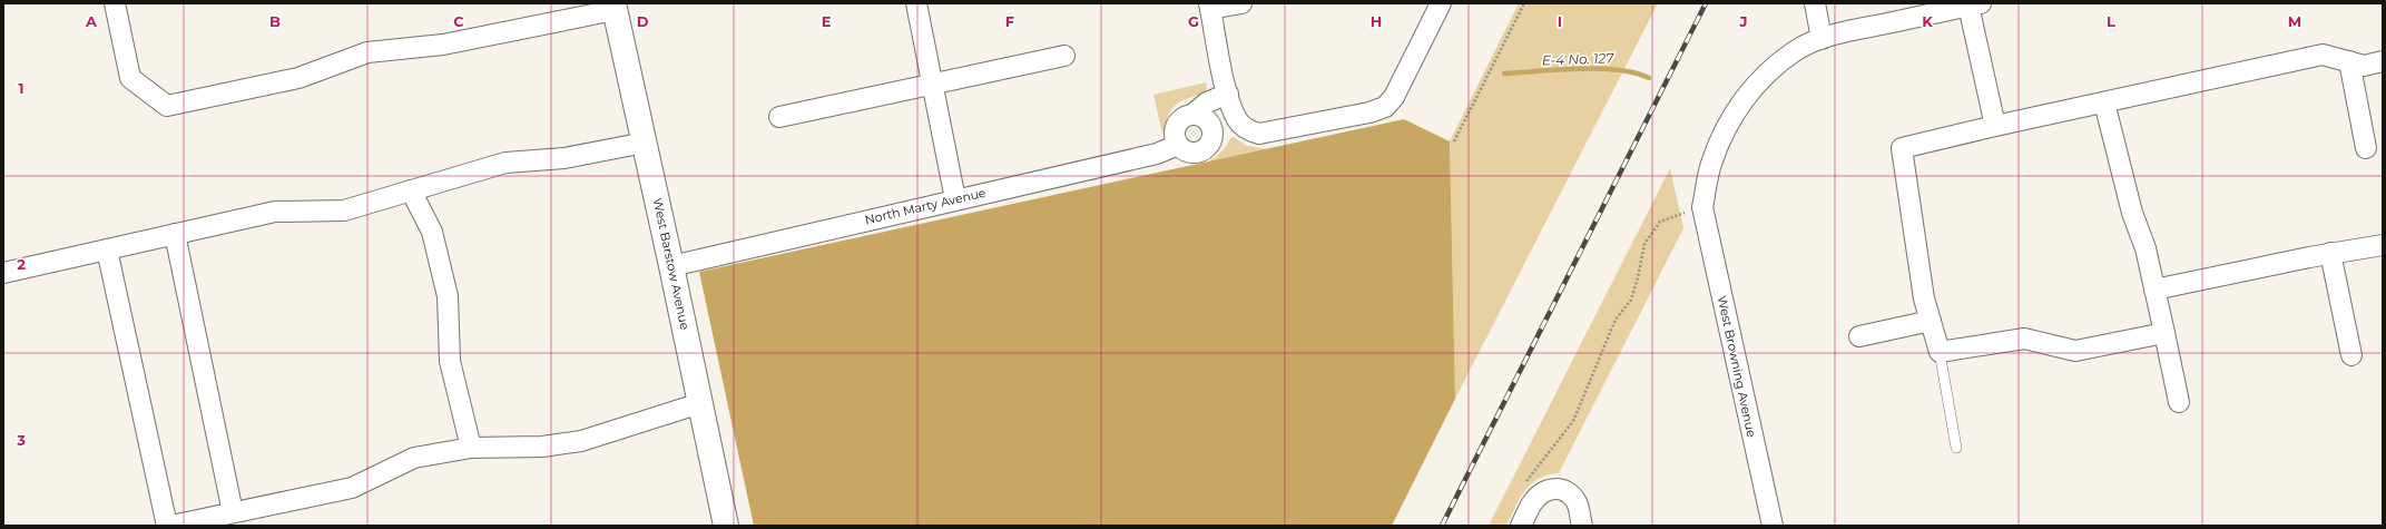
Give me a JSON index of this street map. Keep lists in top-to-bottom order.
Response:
{
  "streets": {
    "street": ["North Marty Avenue", "West Barstow Avenue", "West Browning Avenue"]
  },
  "crossings": [
    ["North Marty Avenue", "West Barstow Avenue"]
  ],
  "water": ["E-4 No. 127"],
  "grid": {
    "columns": [
      "A",
      "B",
      "C",
      "D",
      "E",
      "F",
      "G",
      "H",
      "I",
      "J",
      "K",
      "L",
      "M"
    ],
    "rows": ["1", "2", "3"]
  }
}
